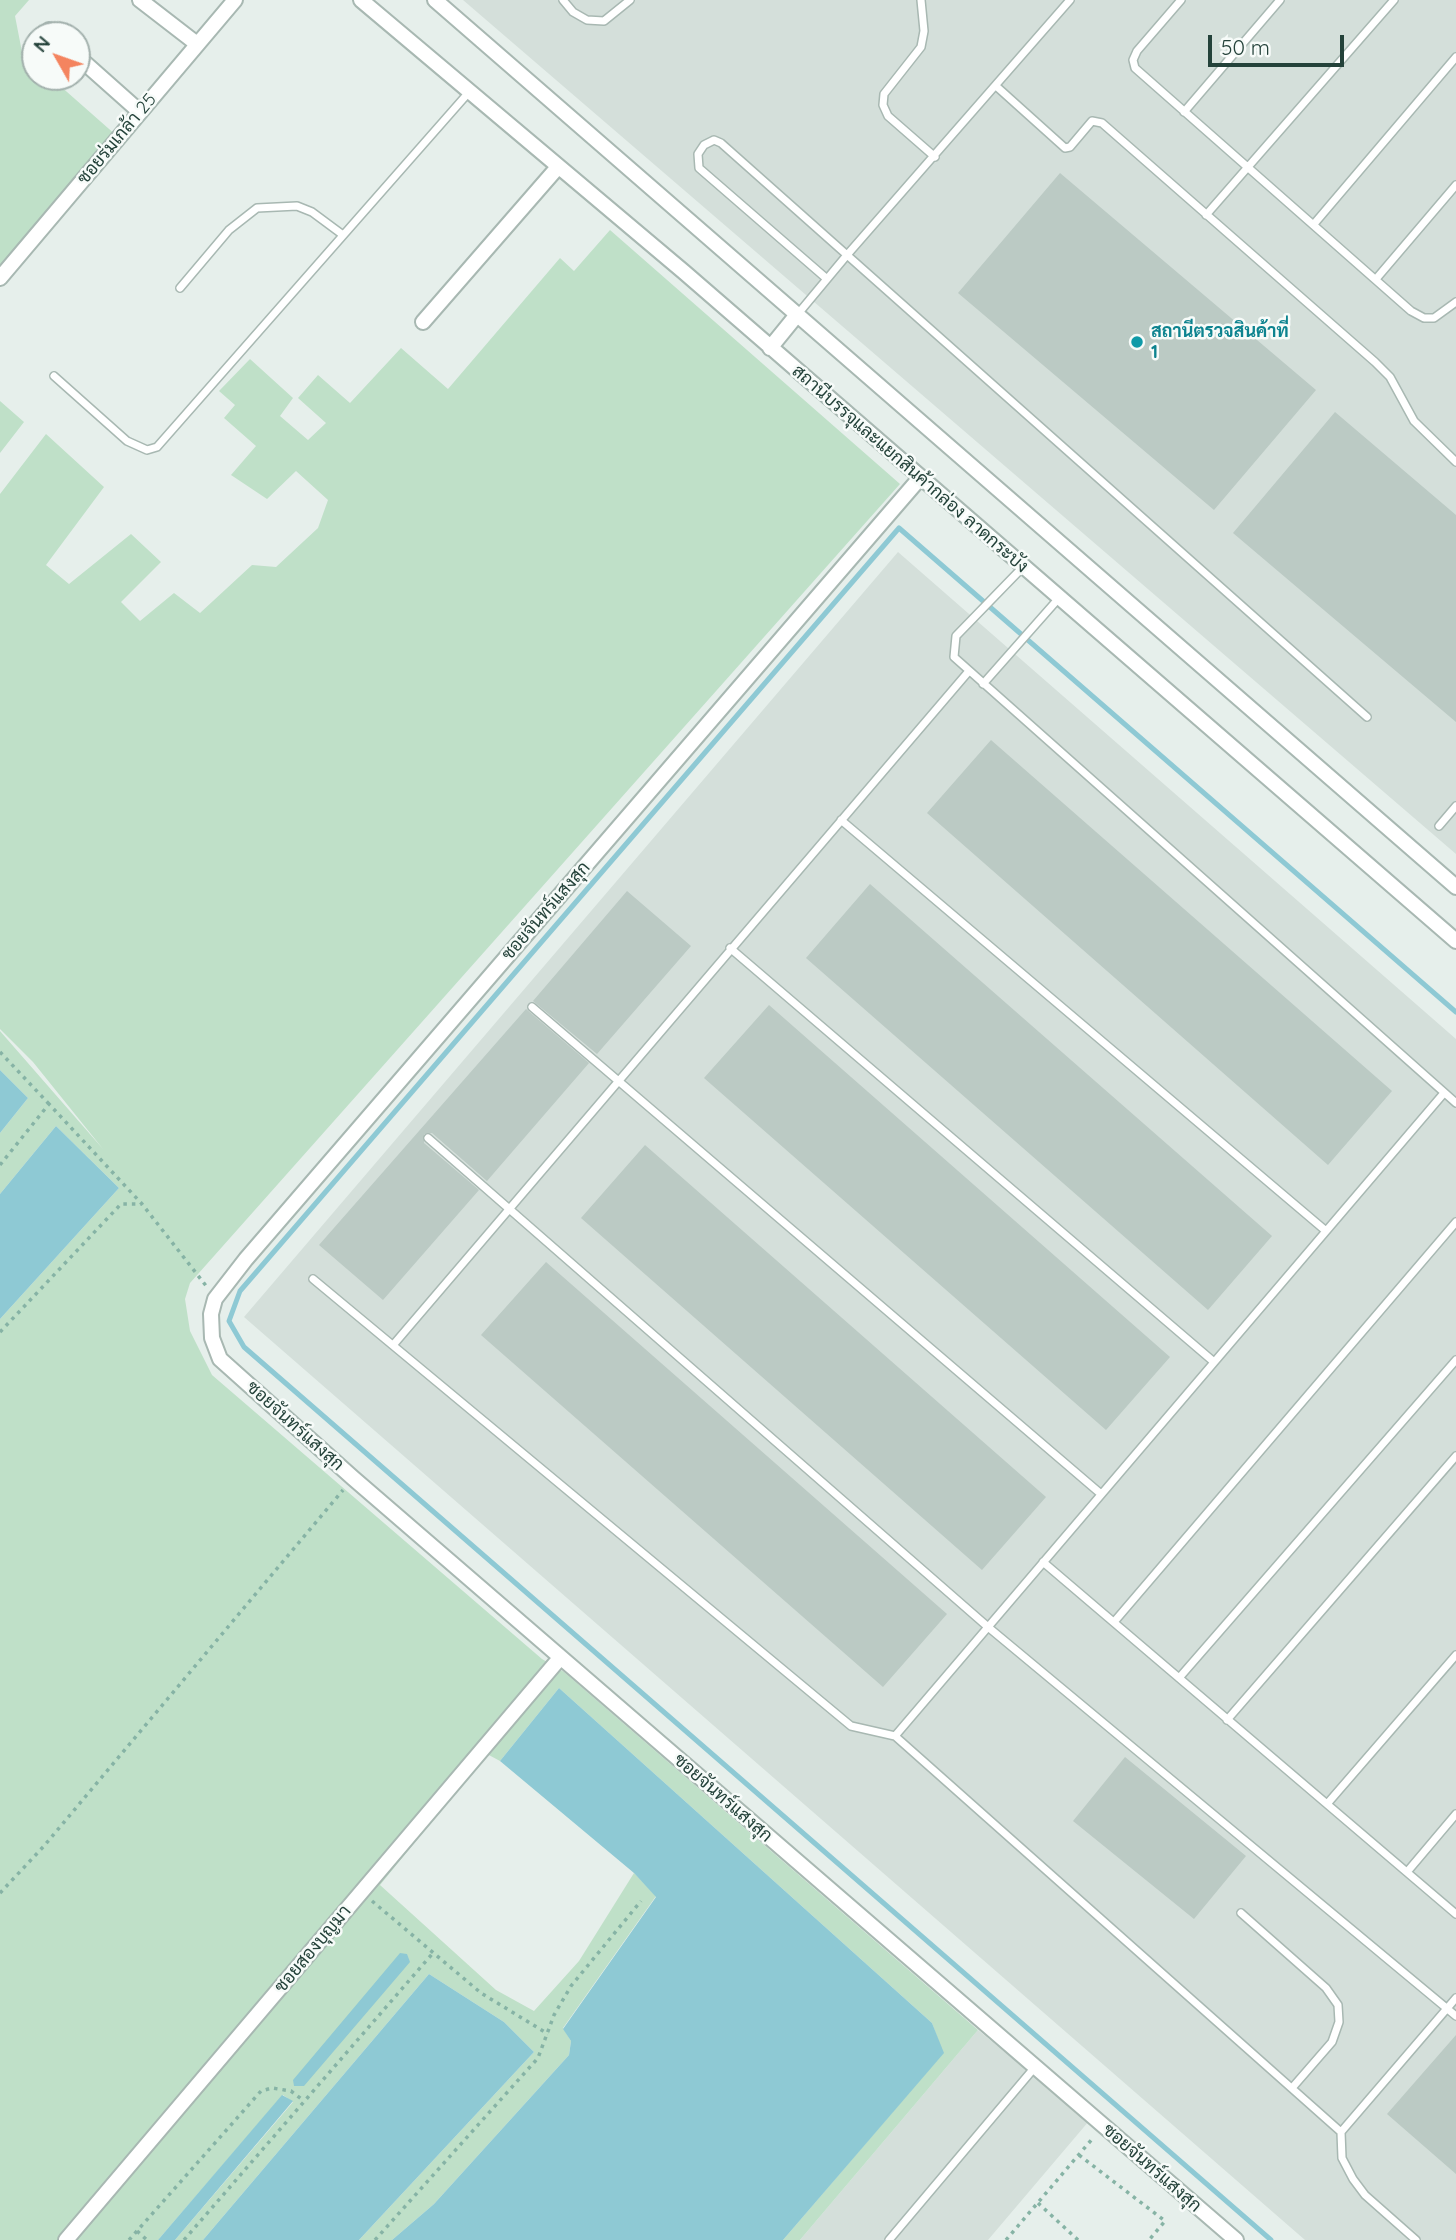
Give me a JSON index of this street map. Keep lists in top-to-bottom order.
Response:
{
  "streets": {
    "street": [
      "ซอยร่มเกล้า 25",
      "สถานีบรรจุและแยกสินค้ากล่อง ลาดกระบัง",
      "ซอยจันทร์แสงสุก",
      "ซอยสองบุญมา"
    ]
  },
  "crossings": [
    ["สถานีบรรจุและแยกสินค้ากล่อง ลาดกระบัง", "ซอยจันทร์แสงสุก"],
    ["ซอยจันทร์แสงสุก", "ซอยสองบุญมา"]
  ],
  "places": ["สถานีตรวจสินค้าที่ 1"],
  "scale_bar": "50 m",
  "north": "top left"
}
